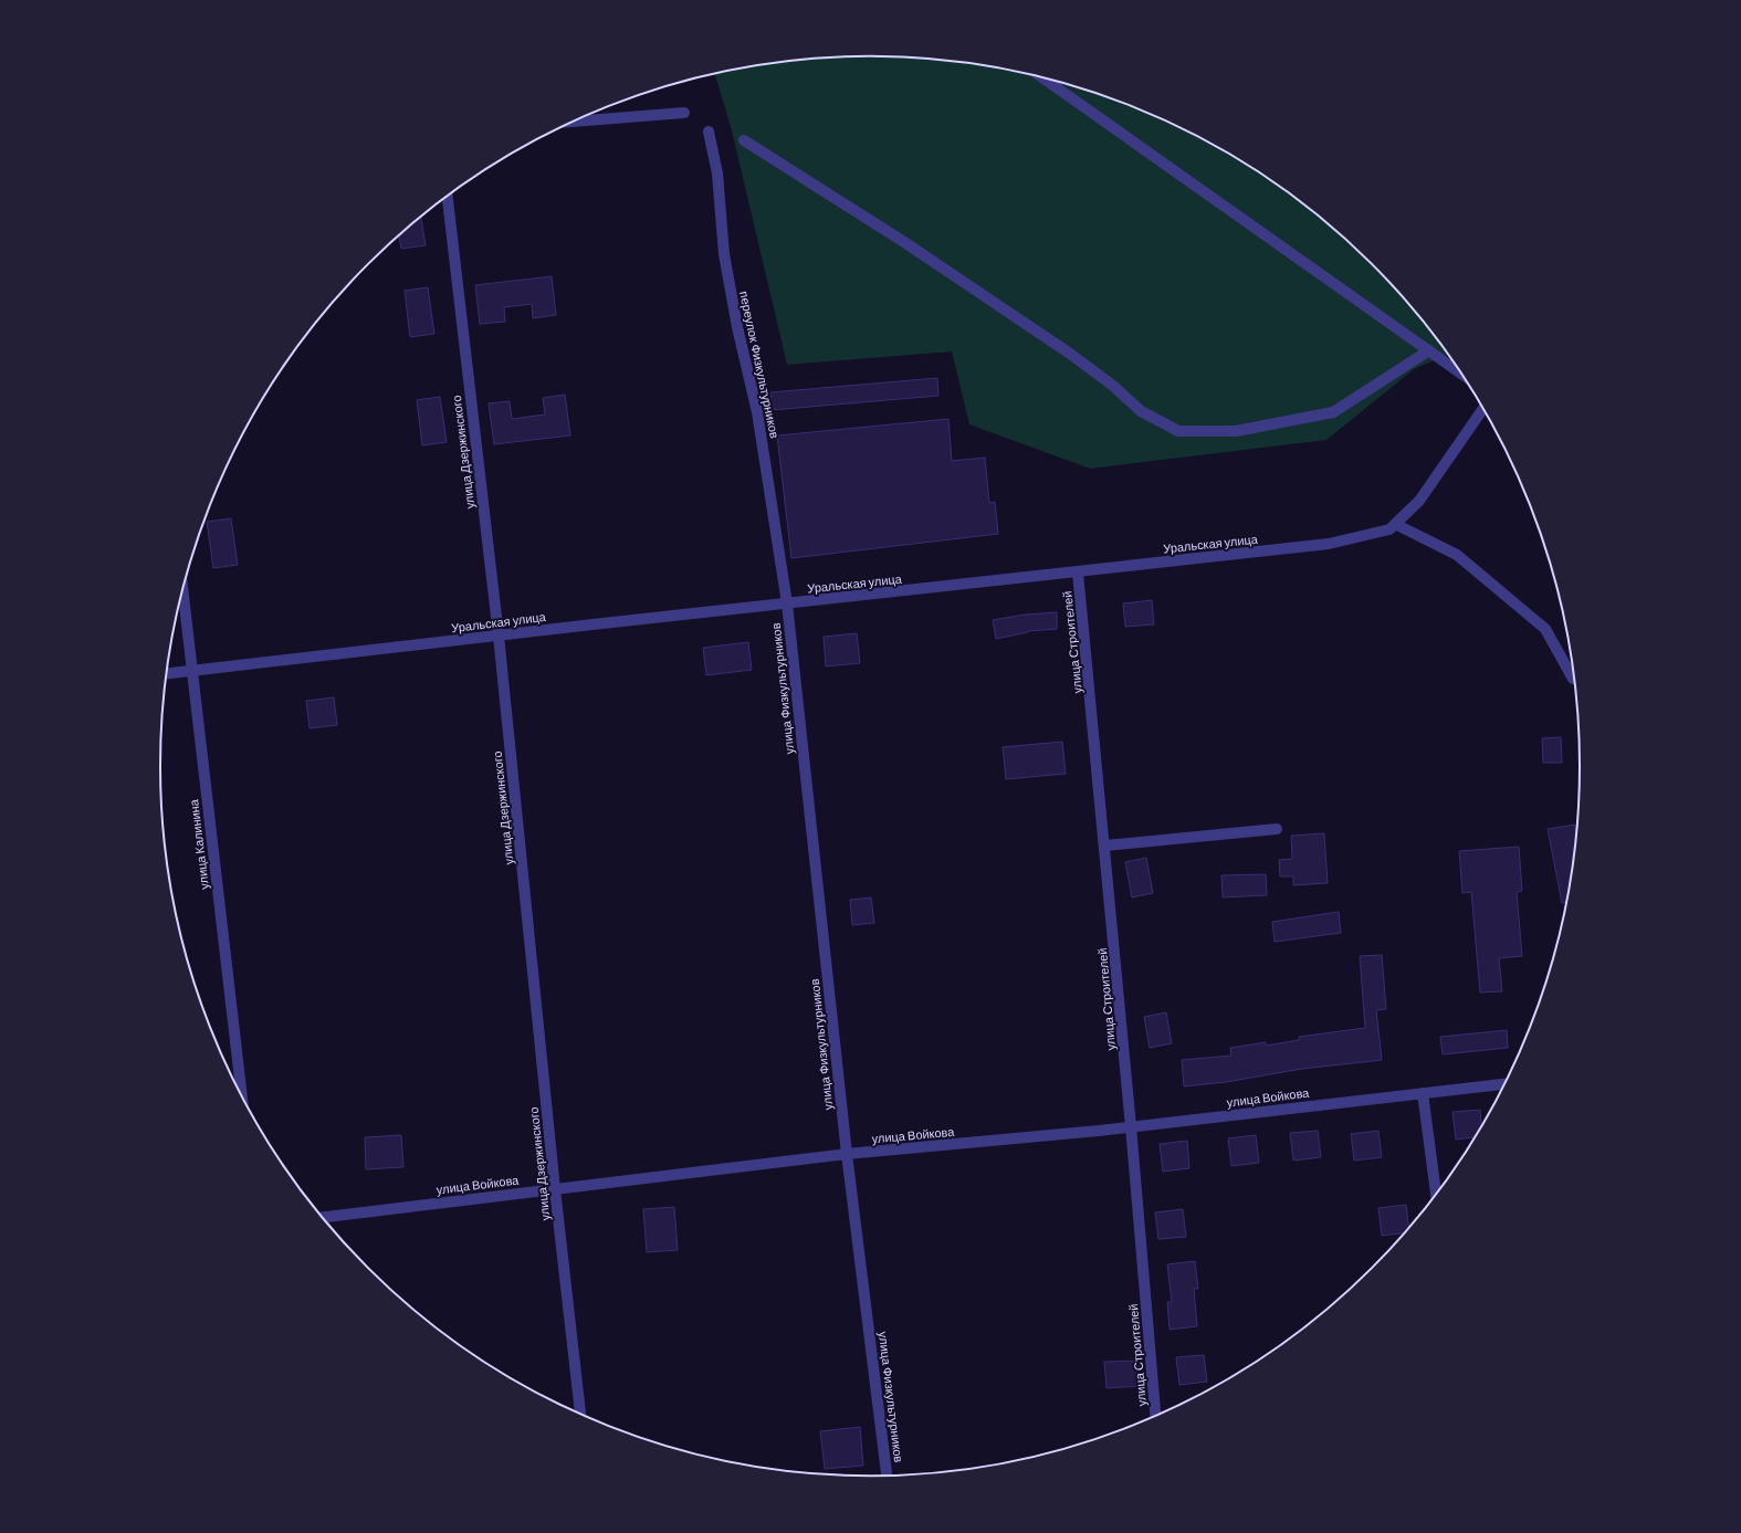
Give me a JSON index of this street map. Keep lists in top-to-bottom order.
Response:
{
  "streets": {
    "street": [
      "переулок Физкультурников",
      "улица Дзержинского",
      "Уральская улица",
      "улица Строителей",
      "улица Физкультурников",
      "улица Калинина",
      "улица Войкова"
    ]
  },
  "crossings": [
    ["переулок Физкультурников", "Уральская улица"],
    ["переулок Физкультурников", "улица Физкультурников"],
    ["улица Дзержинского", "Уральская улица"],
    ["улица Дзержинского", "улица Войкова"],
    ["Уральская улица", "улица Строителей"],
    ["Уральская улица", "улица Физкультурников"],
    ["Уральская улица", "улица Калинина"],
    ["улица Строителей", "улица Войкова"],
    ["улица Физкультурников", "улица Войкова"]
  ]
}
